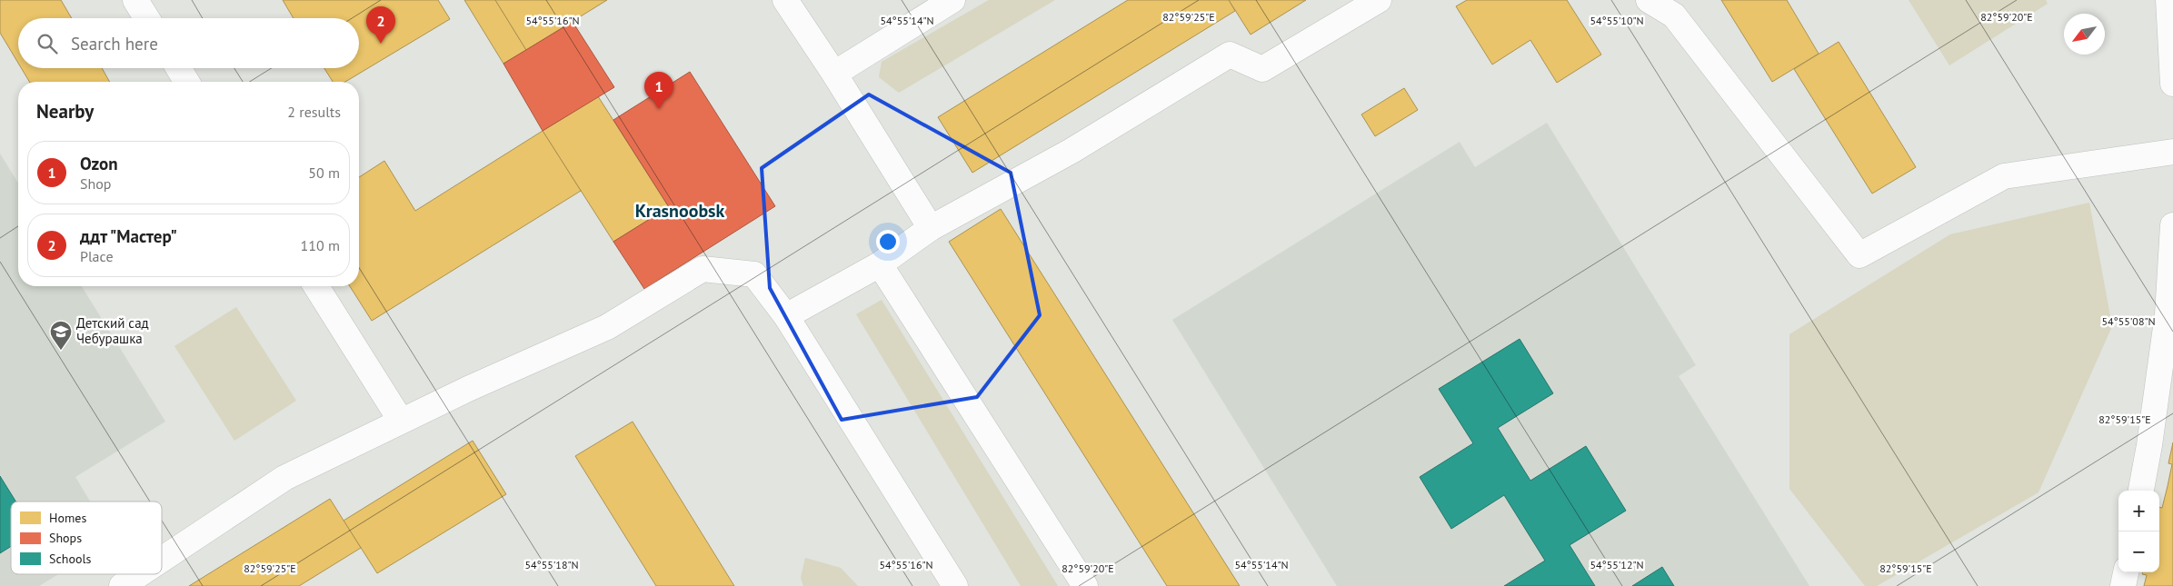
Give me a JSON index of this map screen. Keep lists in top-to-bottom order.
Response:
{
  "districts": ["Krasnoobsk"],
  "places": {
    "school or university": ["Детский сад Чебурашка"]
  },
  "legend": ["Homes", "Shops", "Schools"],
  "north": "bottom left",
  "page": {
    "pins": ["2", "1"],
    "search": "Search here",
    "heading": ["Nearby", "2 results"],
    "list": [
      {
        "mark": "1",
        "name": "Ozon",
        "note": "Shop",
        "value": "50 m"
      },
      {
        "mark": "2",
        "name": "ддт \"Мастер\"",
        "note": "Place",
        "value": "110 m"
      }
    ],
    "map_buttons": ["+", "−"]
  },
  "coordinates": [
    "82°59'20\"E",
    "82°59'25\"E",
    "54°55'16\"N",
    "54°55'14\"N",
    "54°55'10\"N",
    "54°55'08\"N",
    "82°59'15\"E",
    "54°55'18\"N",
    "54°55'12\"N"
  ]
}
